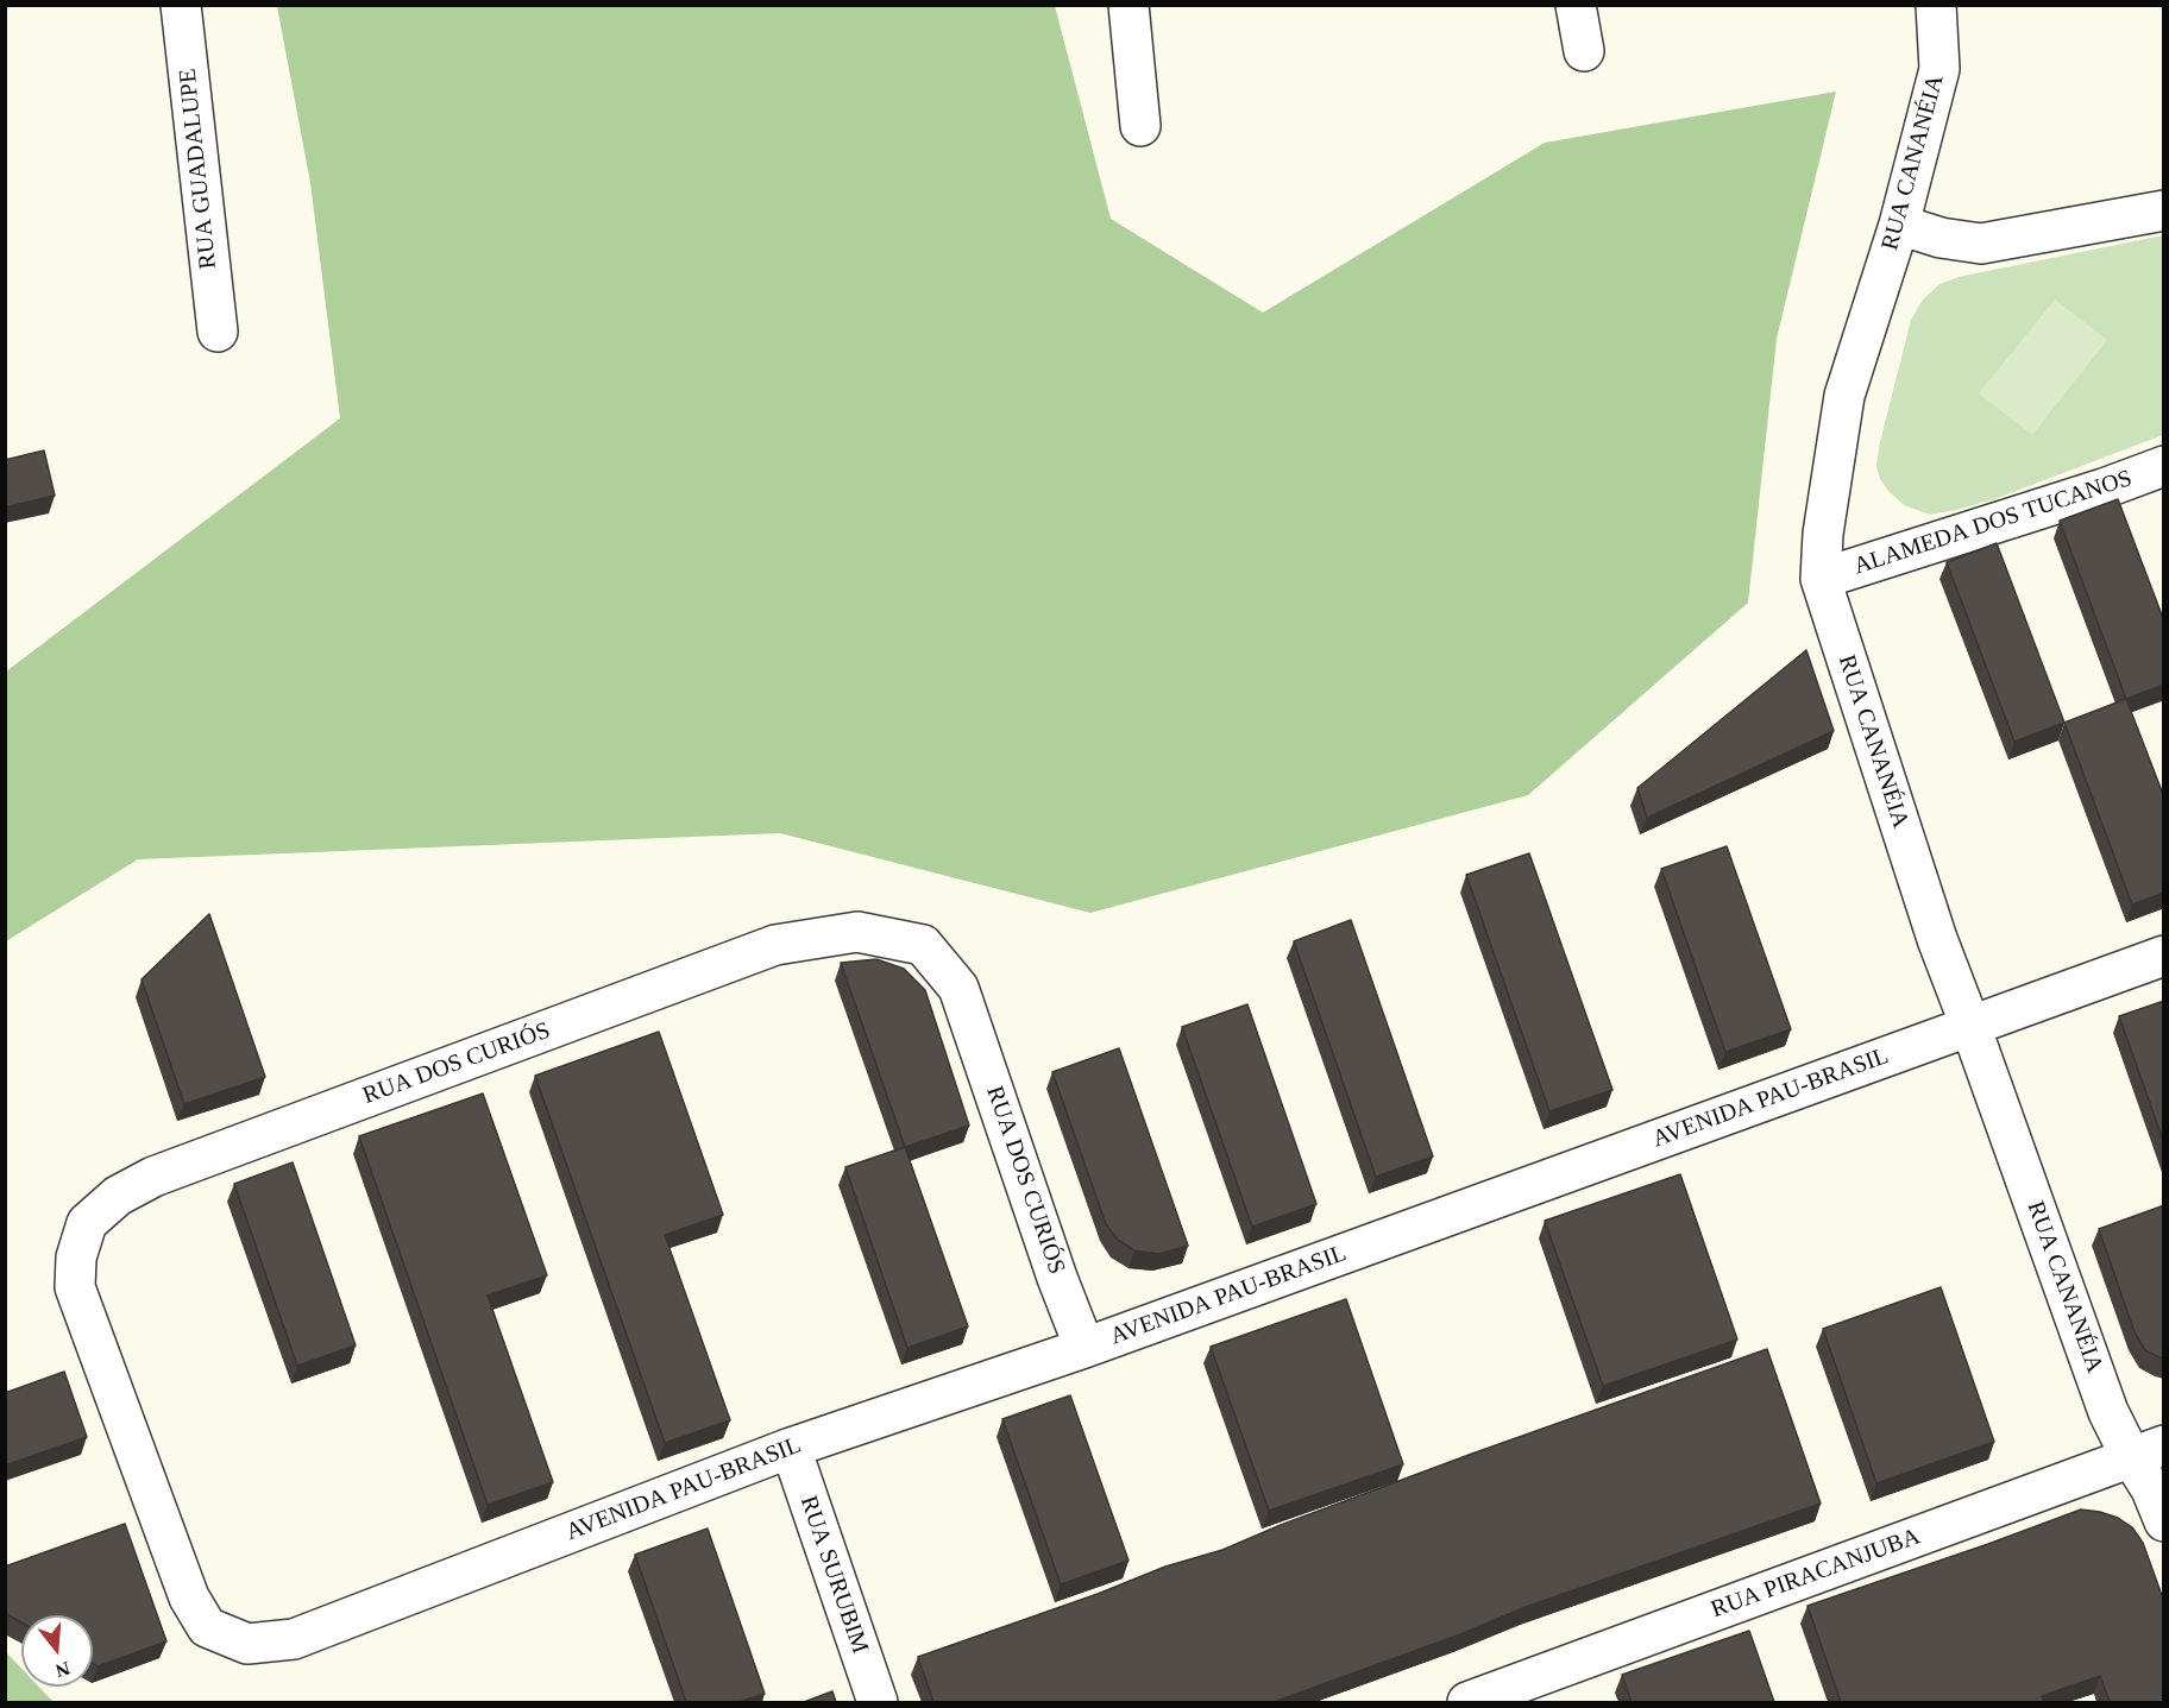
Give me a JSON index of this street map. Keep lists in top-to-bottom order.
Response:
{
  "streets": {
    "street": [
      "RUA CANANÉIA",
      "RUA GUADALUPE",
      "ALAMEDA DOS TUCANOS",
      "RUA DOS CURIÓS",
      "AVENIDA PAU-BRASIL",
      "RUA PIRACANJUBA",
      "RUA SURUBIM"
    ]
  },
  "crossings": [
    ["RUA CANANÉIA", "ALAMEDA DOS TUCANOS"],
    ["RUA CANANÉIA", "AVENIDA PAU-BRASIL"],
    ["RUA CANANÉIA", "RUA PIRACANJUBA"],
    ["RUA DOS CURIÓS", "AVENIDA PAU-BRASIL"],
    ["AVENIDA PAU-BRASIL", "RUA SURUBIM"]
  ],
  "north": "bottom"
}
